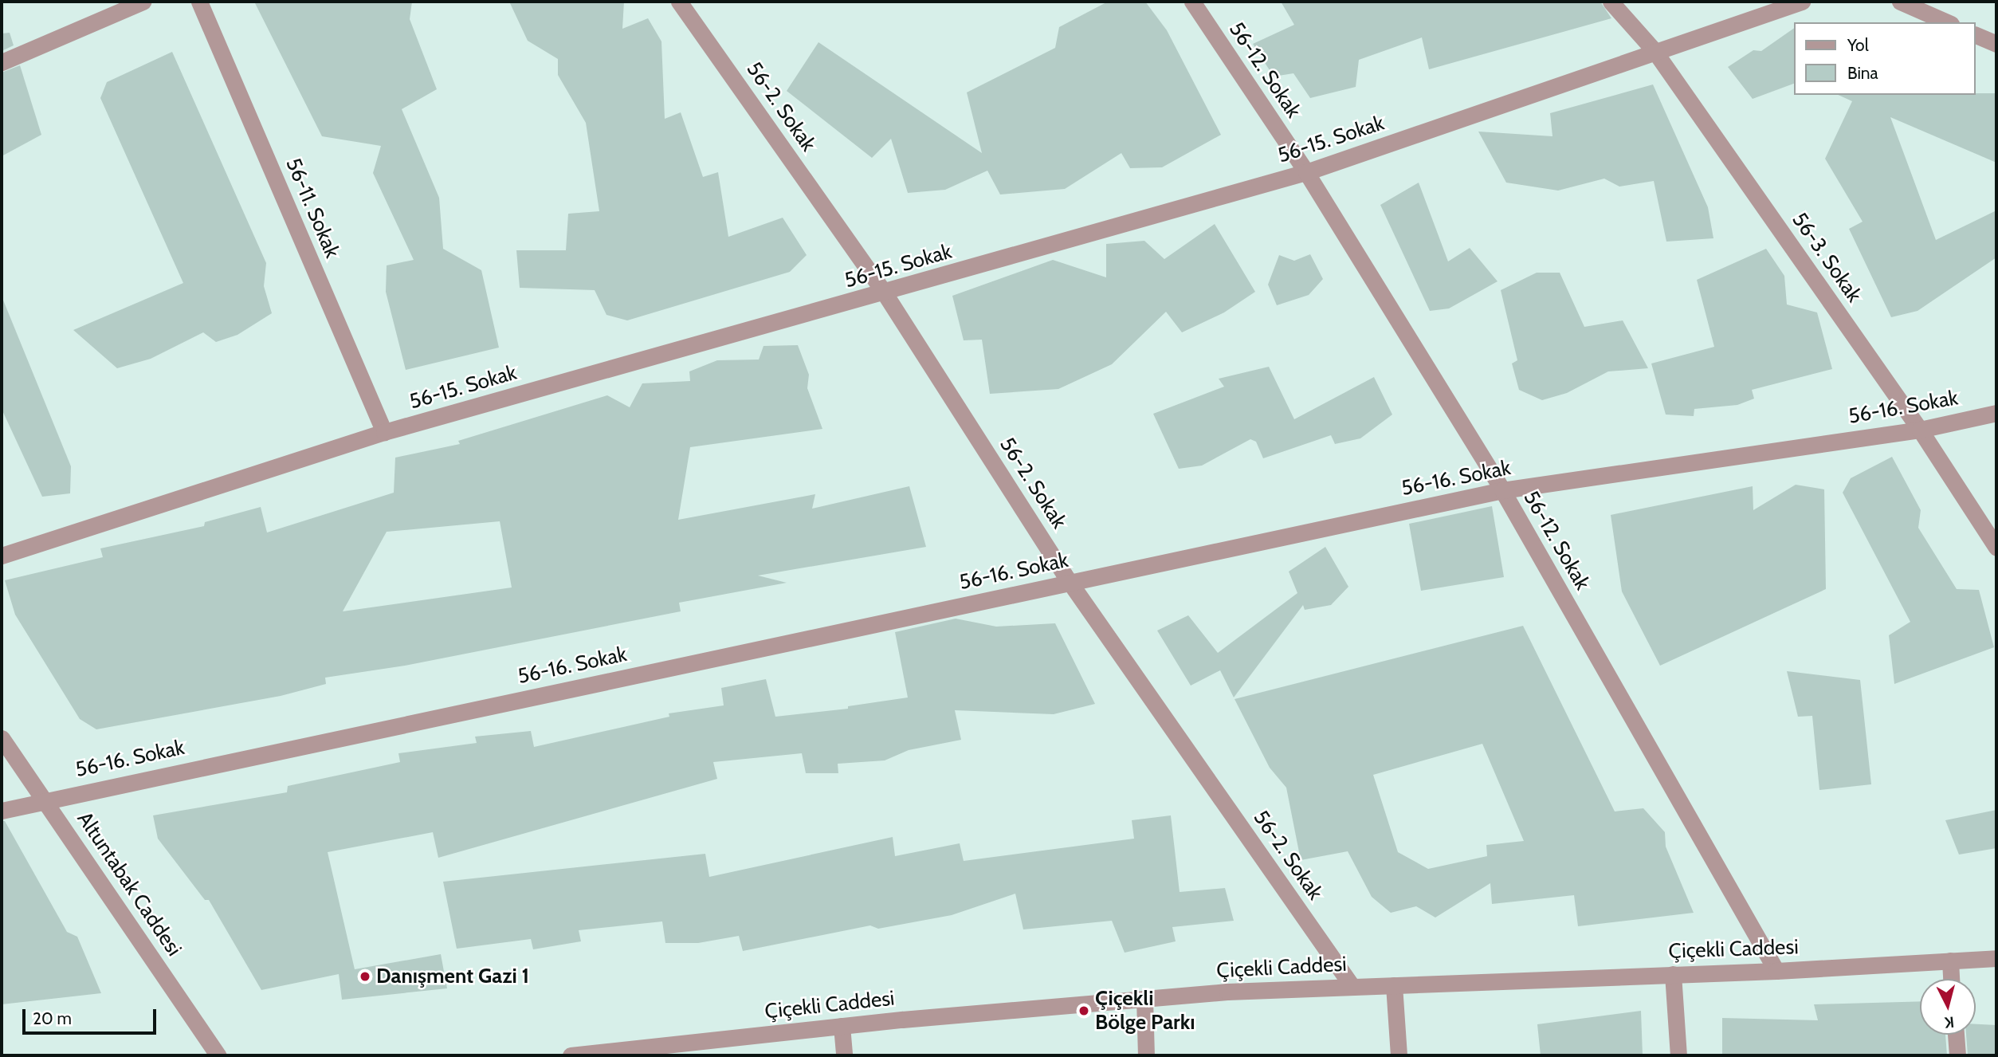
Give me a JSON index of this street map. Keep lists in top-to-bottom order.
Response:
{
  "streets": {
    "street": [
      "56-12. Sokak",
      "56-2. Sokak",
      "56-15. Sokak",
      "56-11. Sokak",
      "56-3. Sokak",
      "56-16. Sokak",
      "Altuntabak Caddesi",
      "Çiçekli Caddesi"
    ]
  },
  "crossings": [
    ["56-12. Sokak", "56-15. Sokak"],
    ["56-12. Sokak", "56-16. Sokak"],
    ["56-12. Sokak", "Çiçekli Caddesi"],
    ["56-2. Sokak", "56-15. Sokak"],
    ["56-2. Sokak", "56-16. Sokak"],
    ["56-2. Sokak", "Çiçekli Caddesi"],
    ["56-15. Sokak", "56-11. Sokak"],
    ["56-15. Sokak", "56-3. Sokak"],
    ["56-3. Sokak", "56-16. Sokak"],
    ["56-16. Sokak", "Altuntabak Caddesi"]
  ],
  "places": ["Danışment Gazi 1", "Çiçekli Bölge Parkı"],
  "legend": ["Yol", "Bina"],
  "scale_bar": "20 m",
  "north": "bottom"
}
